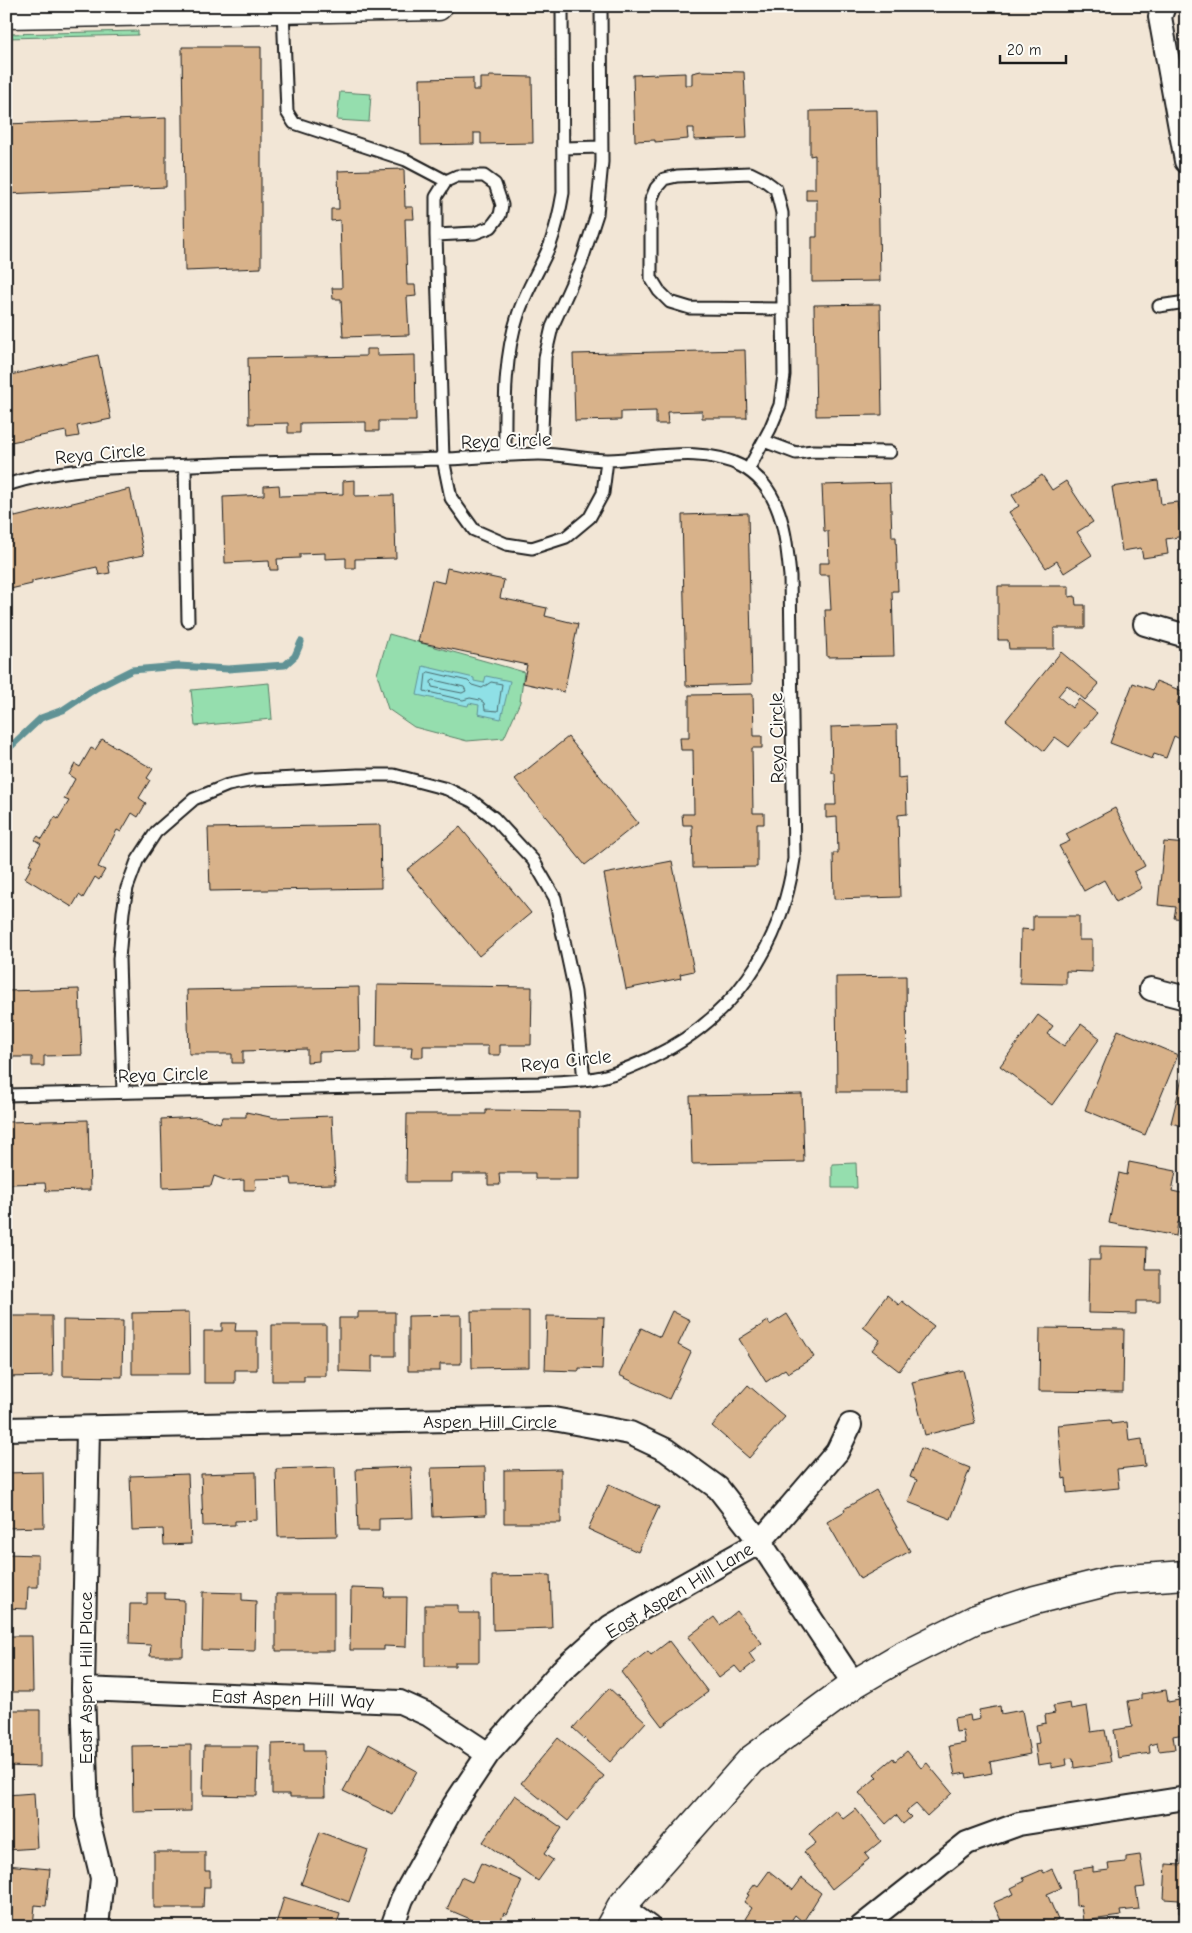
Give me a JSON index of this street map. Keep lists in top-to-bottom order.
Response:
{
  "streets": {
    "street": [
      "Aspen Hill Circle",
      "East Aspen Hill Lane",
      "East Aspen Hill Place",
      "East Aspen Hill Way"
    ],
    "lane": ["Reya Circle"]
  },
  "crossings": [
    ["Aspen Hill Circle", "East Aspen Hill Lane"],
    ["Aspen Hill Circle", "East Aspen Hill Place"],
    ["East Aspen Hill Lane", "East Aspen Hill Way"],
    ["East Aspen Hill Place", "East Aspen Hill Way"]
  ],
  "scale_bar": "20 m"
}
